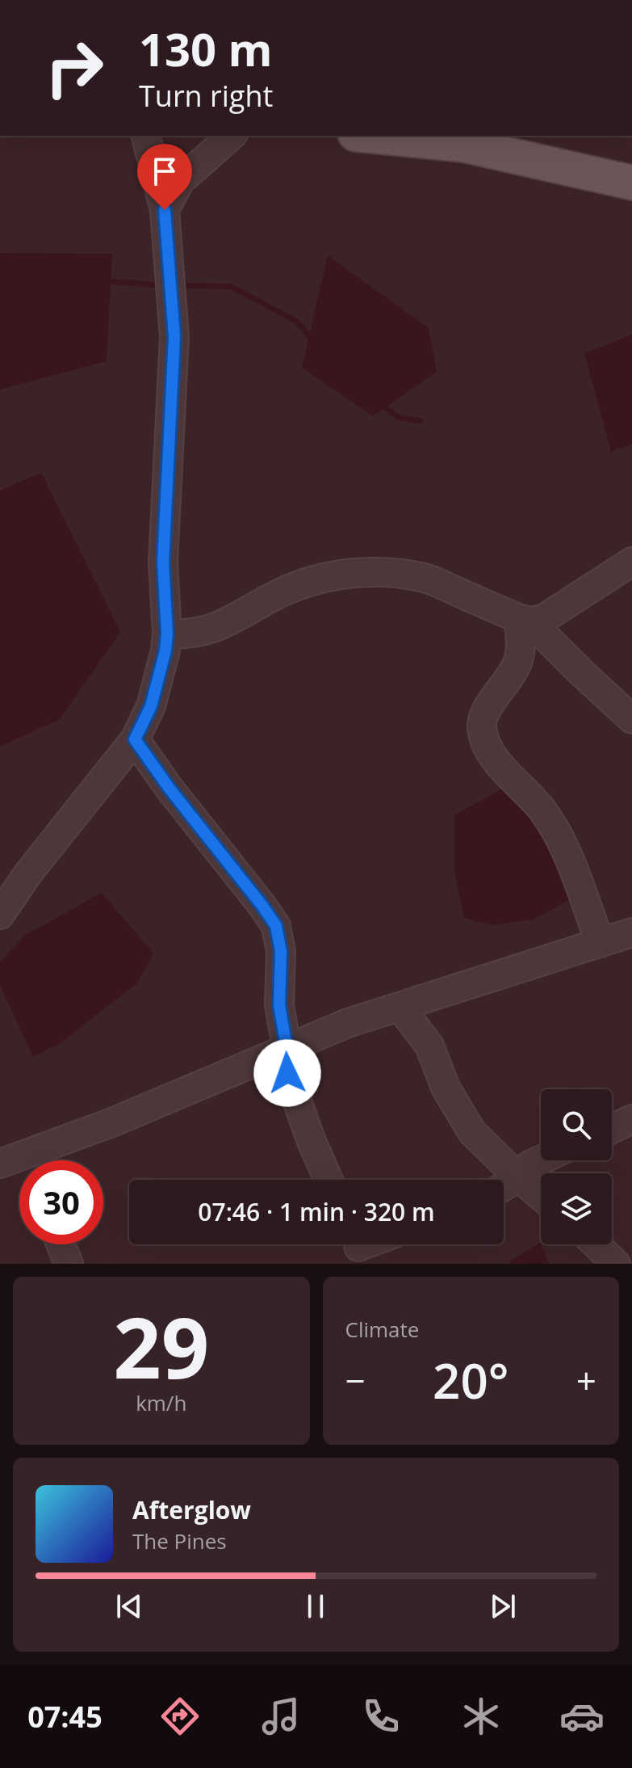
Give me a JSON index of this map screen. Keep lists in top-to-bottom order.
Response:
{
  "page": {
    "turn": ["130 m", "Turn right"],
    "limit": "30",
    "trip": "07:46 · 1 min · 320 m",
    "tile": [
      ["29", "km/h"],
      "Climate"
    ],
    "heat": ["−", "20°", "+"],
    "song": ["Afterglow", "The Pines"],
    "tabs": "07:45"
  }
}
